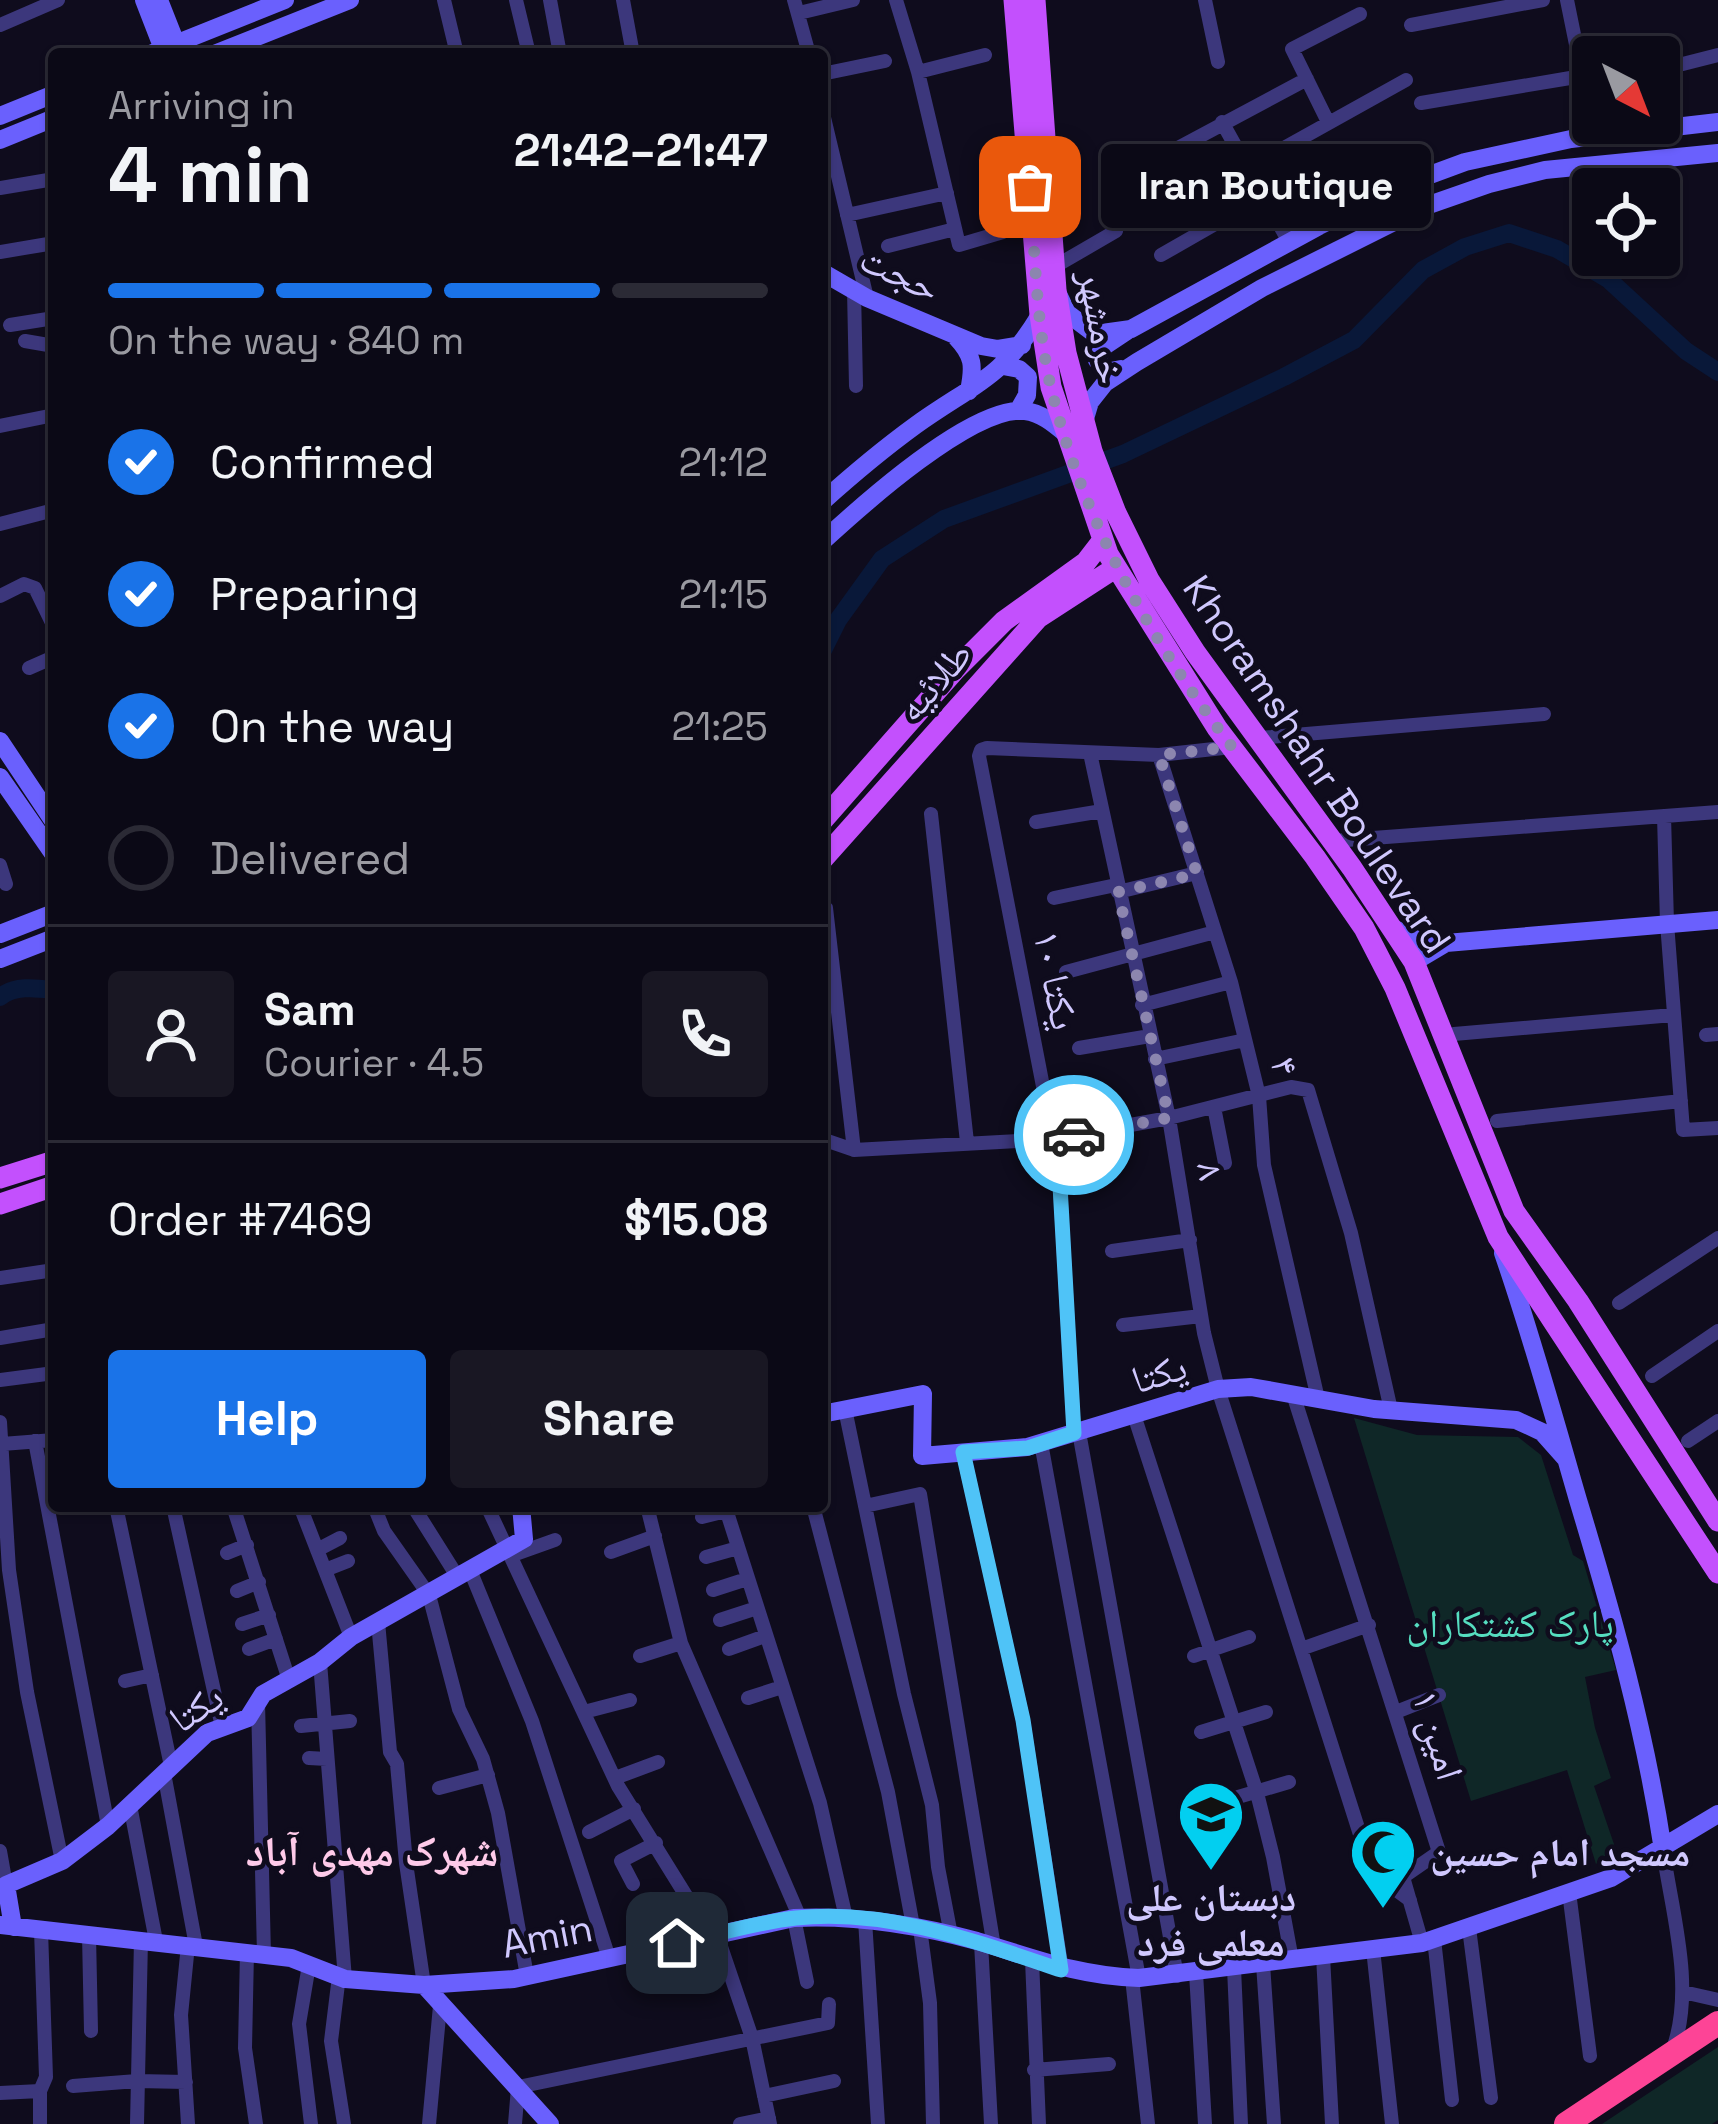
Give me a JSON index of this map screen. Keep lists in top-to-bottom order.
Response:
{
  "streets": {
    "main road": ["خرمشهر", "طلائیه", "Khoramshahr Boulevard"],
    "street": [
      "حجت",
      "۱۰ یکتا",
      "۴",
      "۸",
      "یکتا",
      "امین ۱",
      "Amin"
    ]
  },
  "crossings": [
    ["خرمشهر", "Khoramshahr Boulevard"],
    ["۱۰ یکتا", "۸"],
    ["۱۰ یکتا", "یکتا"],
    ["۱۰ یکتا", "Amin"],
    ["۴", "یکتا"],
    ["۸", "یکتا"],
    ["۸", "امین ۱"],
    ["یکتا", "امین ۱"]
  ],
  "districts": ["شهرک مهدی آباد"],
  "parks": ["پارک کشتکاران"],
  "places": {
    "other": ["Iran Boutique"],
    "school or university": ["دبستان علی معلمی فرد"],
    "mosque": ["مسجد امام حسین"]
  },
  "north": "bottom right",
  "page": {
    "heading": ["4 min", "Arriving in", "21:42–21:47"],
    "panel": [
      "Sam",
      "Courier · 4.5",
      "Order #7469",
      "$15.08"
    ],
    "bubble": "Iran Boutique",
    "bar": "On the way · 840 m",
    "list": [
      ["Confirmed", "21:12"],
      ["Preparing", "21:15"],
      ["On the way", "21:25"],
      "Delivered"
    ],
    "buttons": ["Help", "Share"]
  }
}
